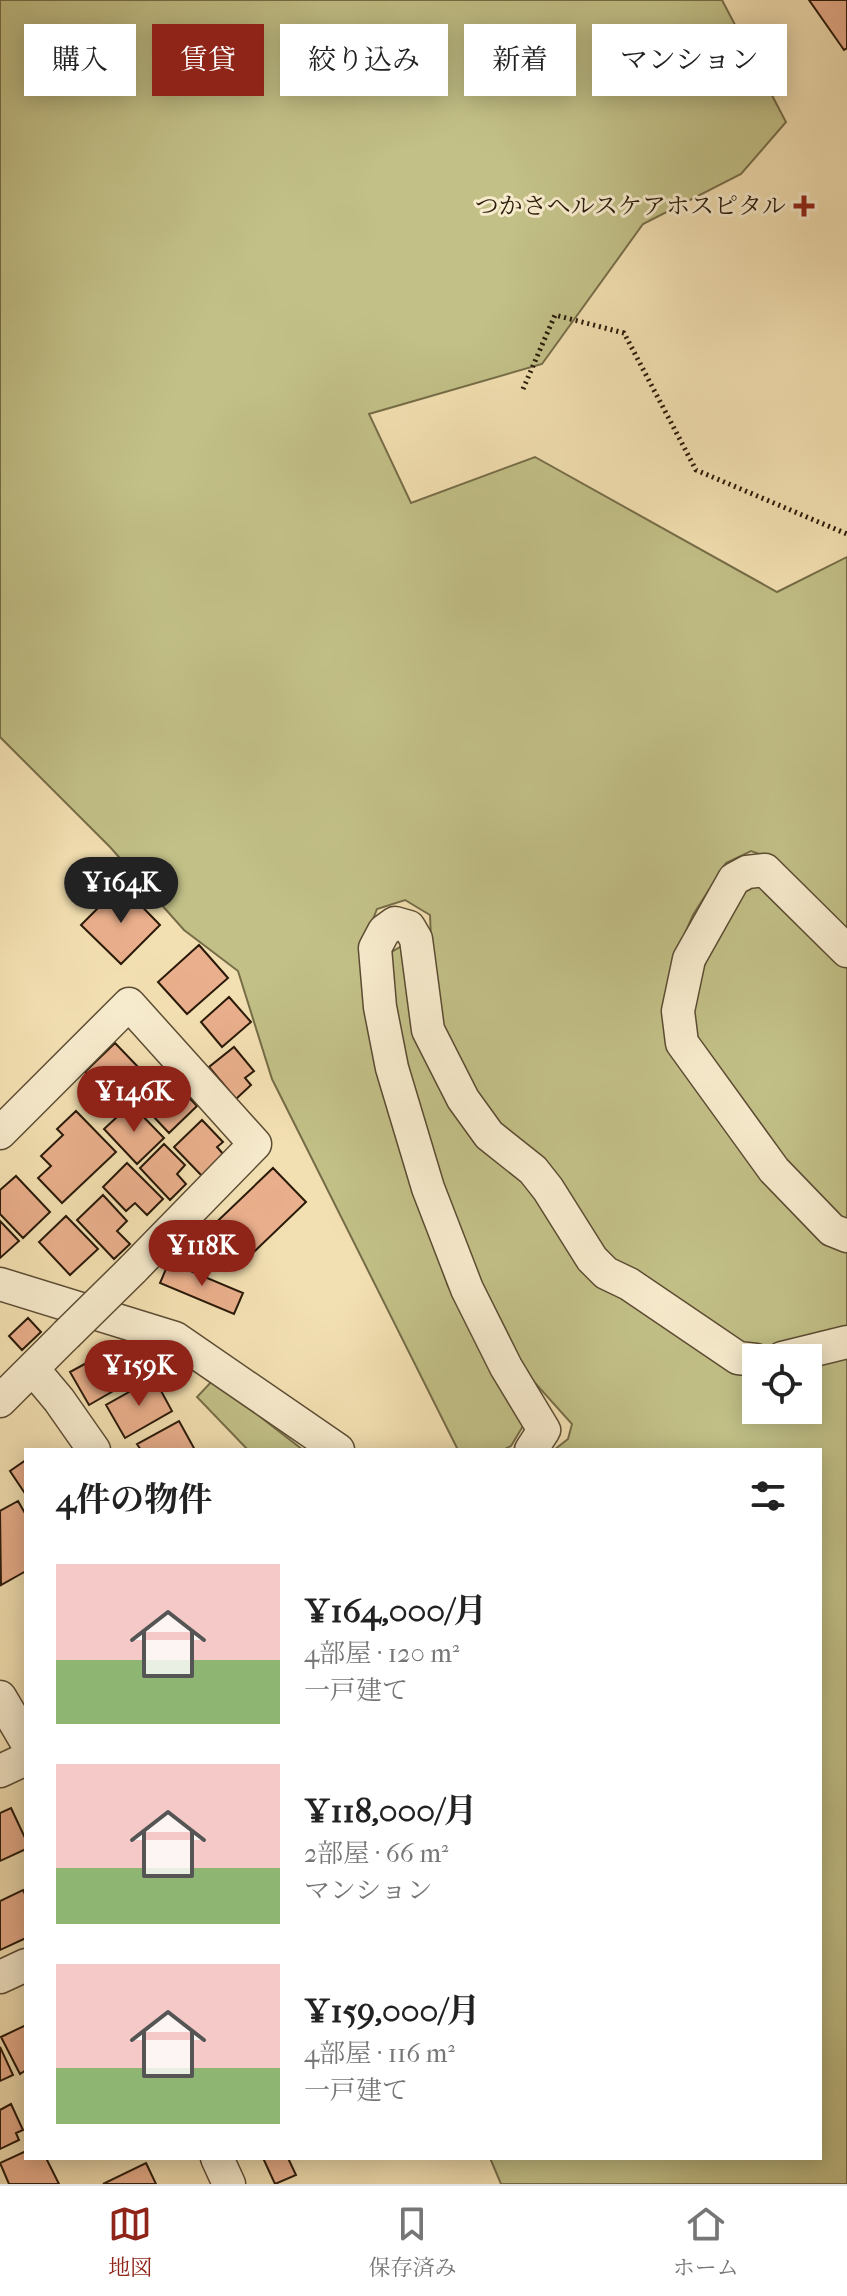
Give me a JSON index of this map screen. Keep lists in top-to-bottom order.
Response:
{
  "places": {
    "health": ["つかさヘルスケアホスピタル"]
  },
  "page": {
    "chip": [
      "購入",
      "賃貸",
      "絞り込み",
      "新着",
      "マンション"
    ],
    "price": [
      "¥164K",
      "¥146K",
      "¥118K",
      "¥159K"
    ],
    "heading": "4件の物件",
    "list": [
      {
        "name": "¥164,000/月",
        "note": "4部屋 · 120 m² · 一戸建て"
      },
      {
        "name": "¥118,000/月",
        "note": "2部屋 · 66 m² · マンション"
      },
      {
        "name": "¥159,000/月",
        "note": "4部屋 · 116 m² · 一戸建て"
      }
    ],
    "tabs": ["地図", "保存済み", "ホーム"]
  }
}
